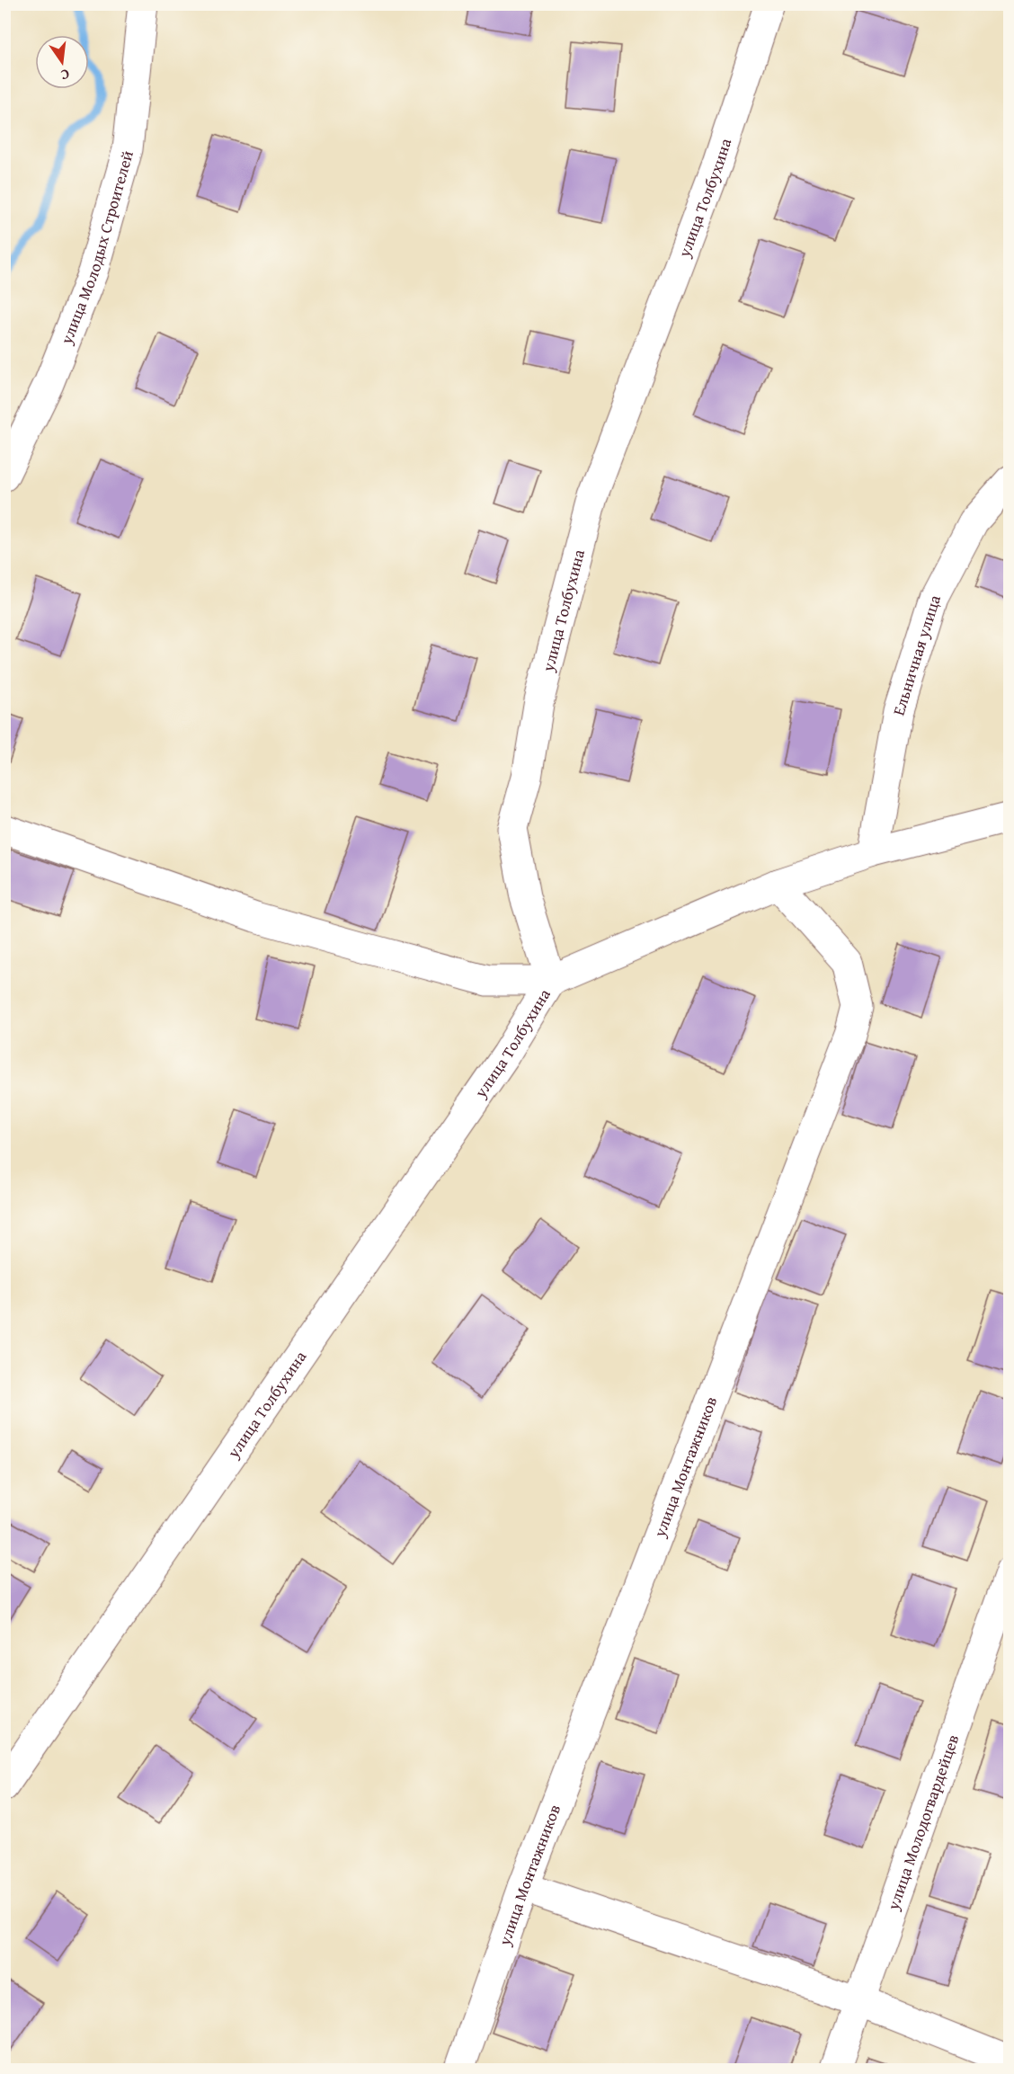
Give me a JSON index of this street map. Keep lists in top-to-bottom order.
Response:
{
  "streets": {
    "street": [
      "улица Толбухина",
      "улица Молодых Строителей",
      "Ельничная улица",
      "улица Монтажников",
      "улица Молодогвардейцев"
    ]
  },
  "north": "bottom"
}
